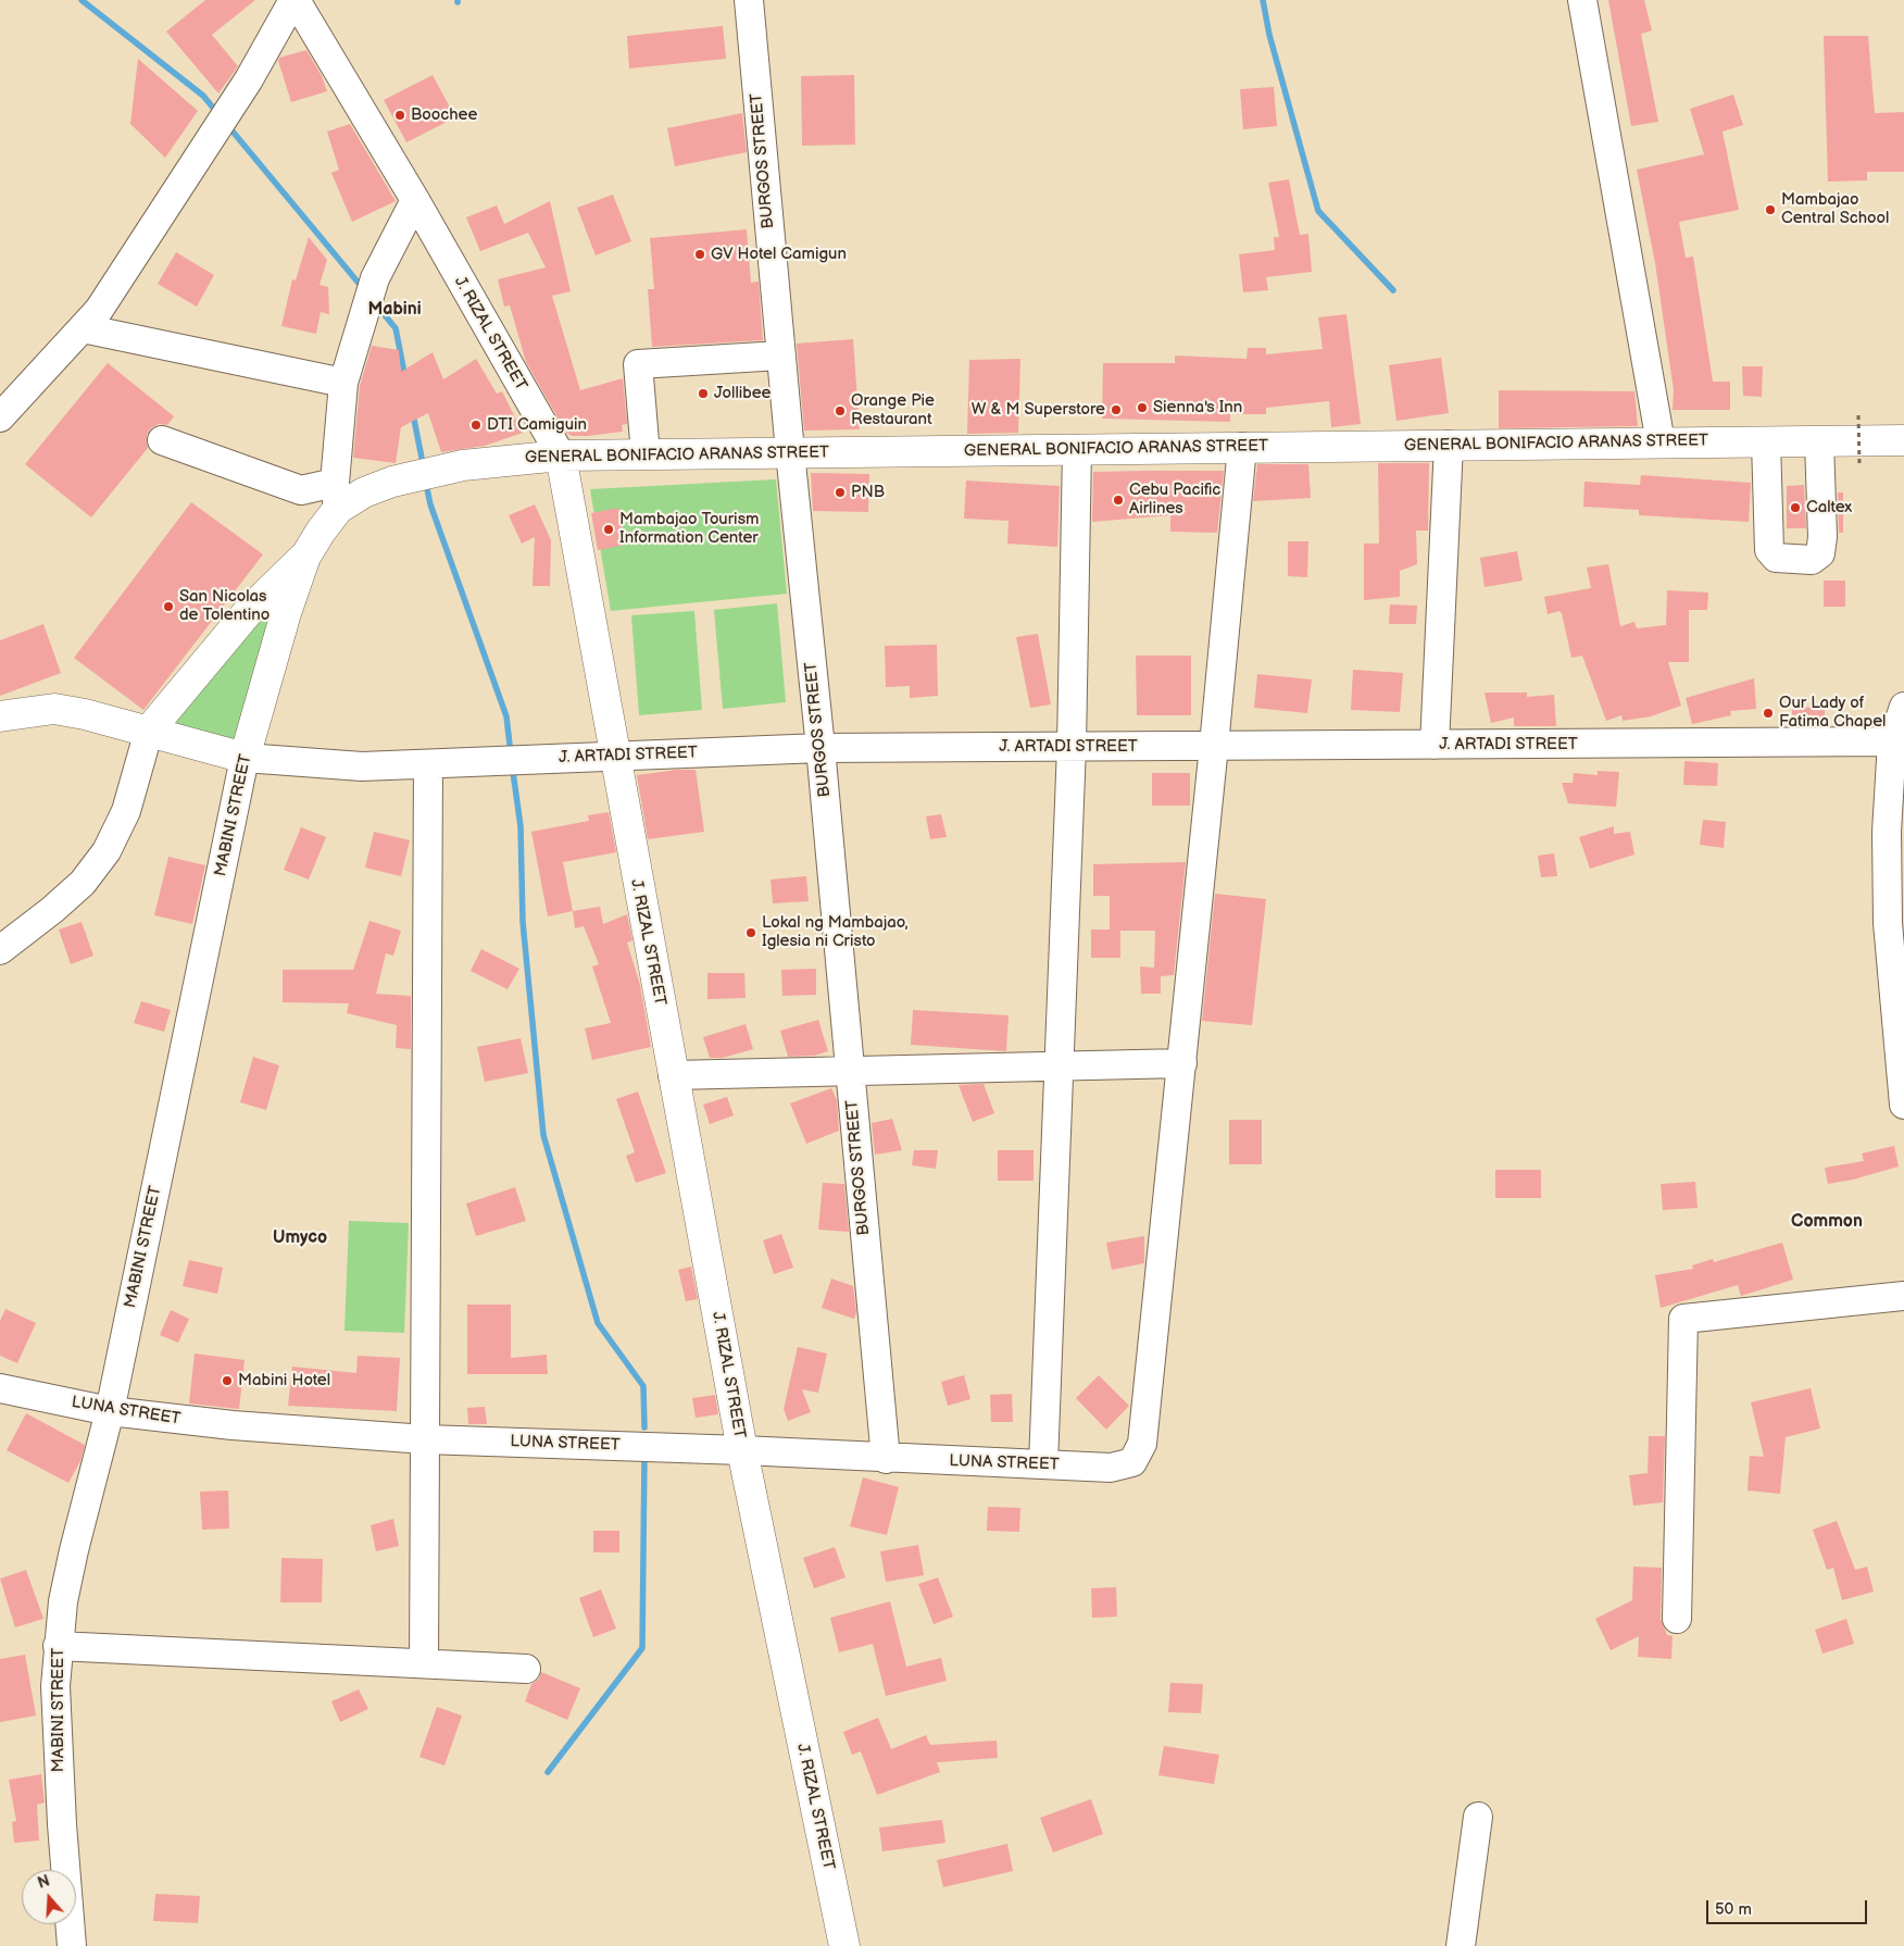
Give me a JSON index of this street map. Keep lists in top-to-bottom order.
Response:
{
  "streets": {
    "main road": ["J. RIZAL STREET", "GENERAL BONIFACIO ARANAS STREET", "MABINI STREET"],
    "street": ["BURGOS STREET", "J. ARTADI STREET", "LUNA STREET"]
  },
  "crossings": [
    ["BURGOS STREET", "GENERAL BONIFACIO ARANAS STREET"],
    ["BURGOS STREET", "J. ARTADI STREET"],
    ["BURGOS STREET", "LUNA STREET"],
    ["J. RIZAL STREET", "GENERAL BONIFACIO ARANAS STREET"],
    ["J. RIZAL STREET", "J. ARTADI STREET"],
    ["J. RIZAL STREET", "LUNA STREET"],
    ["GENERAL BONIFACIO ARANAS STREET", "MABINI STREET"],
    ["J. ARTADI STREET", "MABINI STREET"],
    ["MABINI STREET", "LUNA STREET"]
  ],
  "districts": ["Mabini", "Common", "Umyco"],
  "places": [
    "Boochee",
    "Mambajao Central School",
    "GV Hotel Camigun",
    "Jollibee",
    "Sienna's Inn",
    "W & M Superstore",
    "Orange Pie Restaurant",
    "DTI Camiguin",
    "PNB",
    "Cebu Pacific Airlines",
    "Caltex",
    "Mambajao Tourism Information Center",
    "San Nicolas de Tolentino",
    "Our Lady of Fatima Chapel",
    "Lokal ng Mambajao, Iglesia ni Cristo",
    "Mabini Hotel"
  ],
  "scale_bar": "50 m",
  "north": "top"
}
